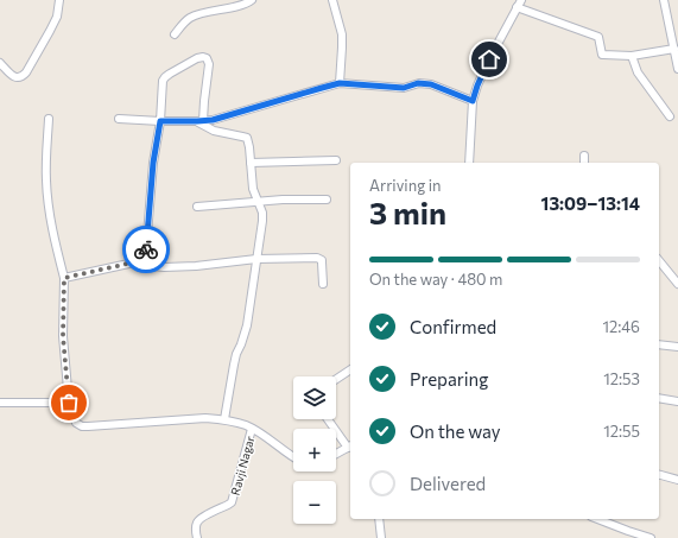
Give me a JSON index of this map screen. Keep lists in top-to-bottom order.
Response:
{
  "streets": {
    "street": ["Ravji Nagar"]
  },
  "page": {
    "heading": ["3 min", "Arriving in", "13:09–13:14"],
    "bar": "On the way · 480 m",
    "list": [
      ["Confirmed", "12:46"],
      ["Preparing", "12:53"],
      ["On the way", "12:55"],
      "Delivered"
    ],
    "map_buttons": ["+", "−"]
  }
}
